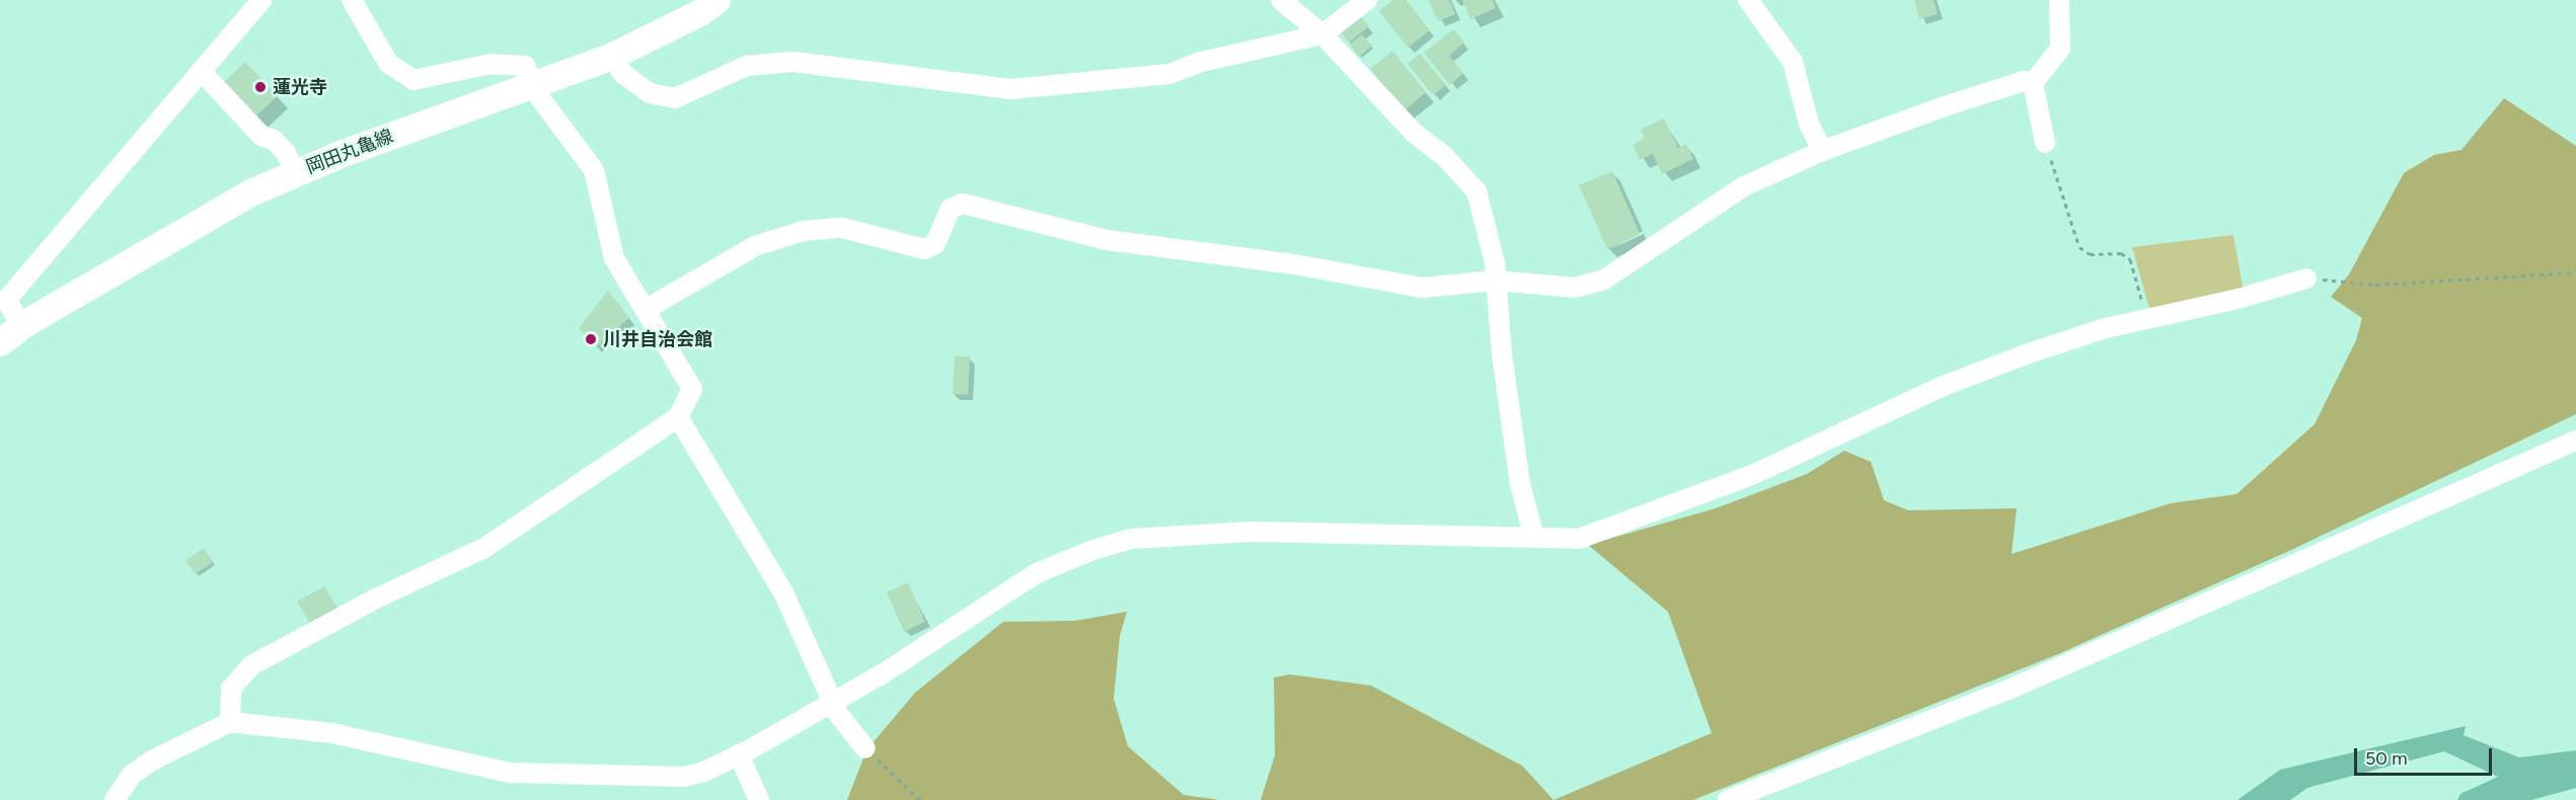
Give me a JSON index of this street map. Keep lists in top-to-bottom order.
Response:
{
  "streets": {
    "main road": ["岡田丸亀線"]
  },
  "places": ["蓮光寺", "川井自治会館"],
  "scale_bar": "50 m"
}
